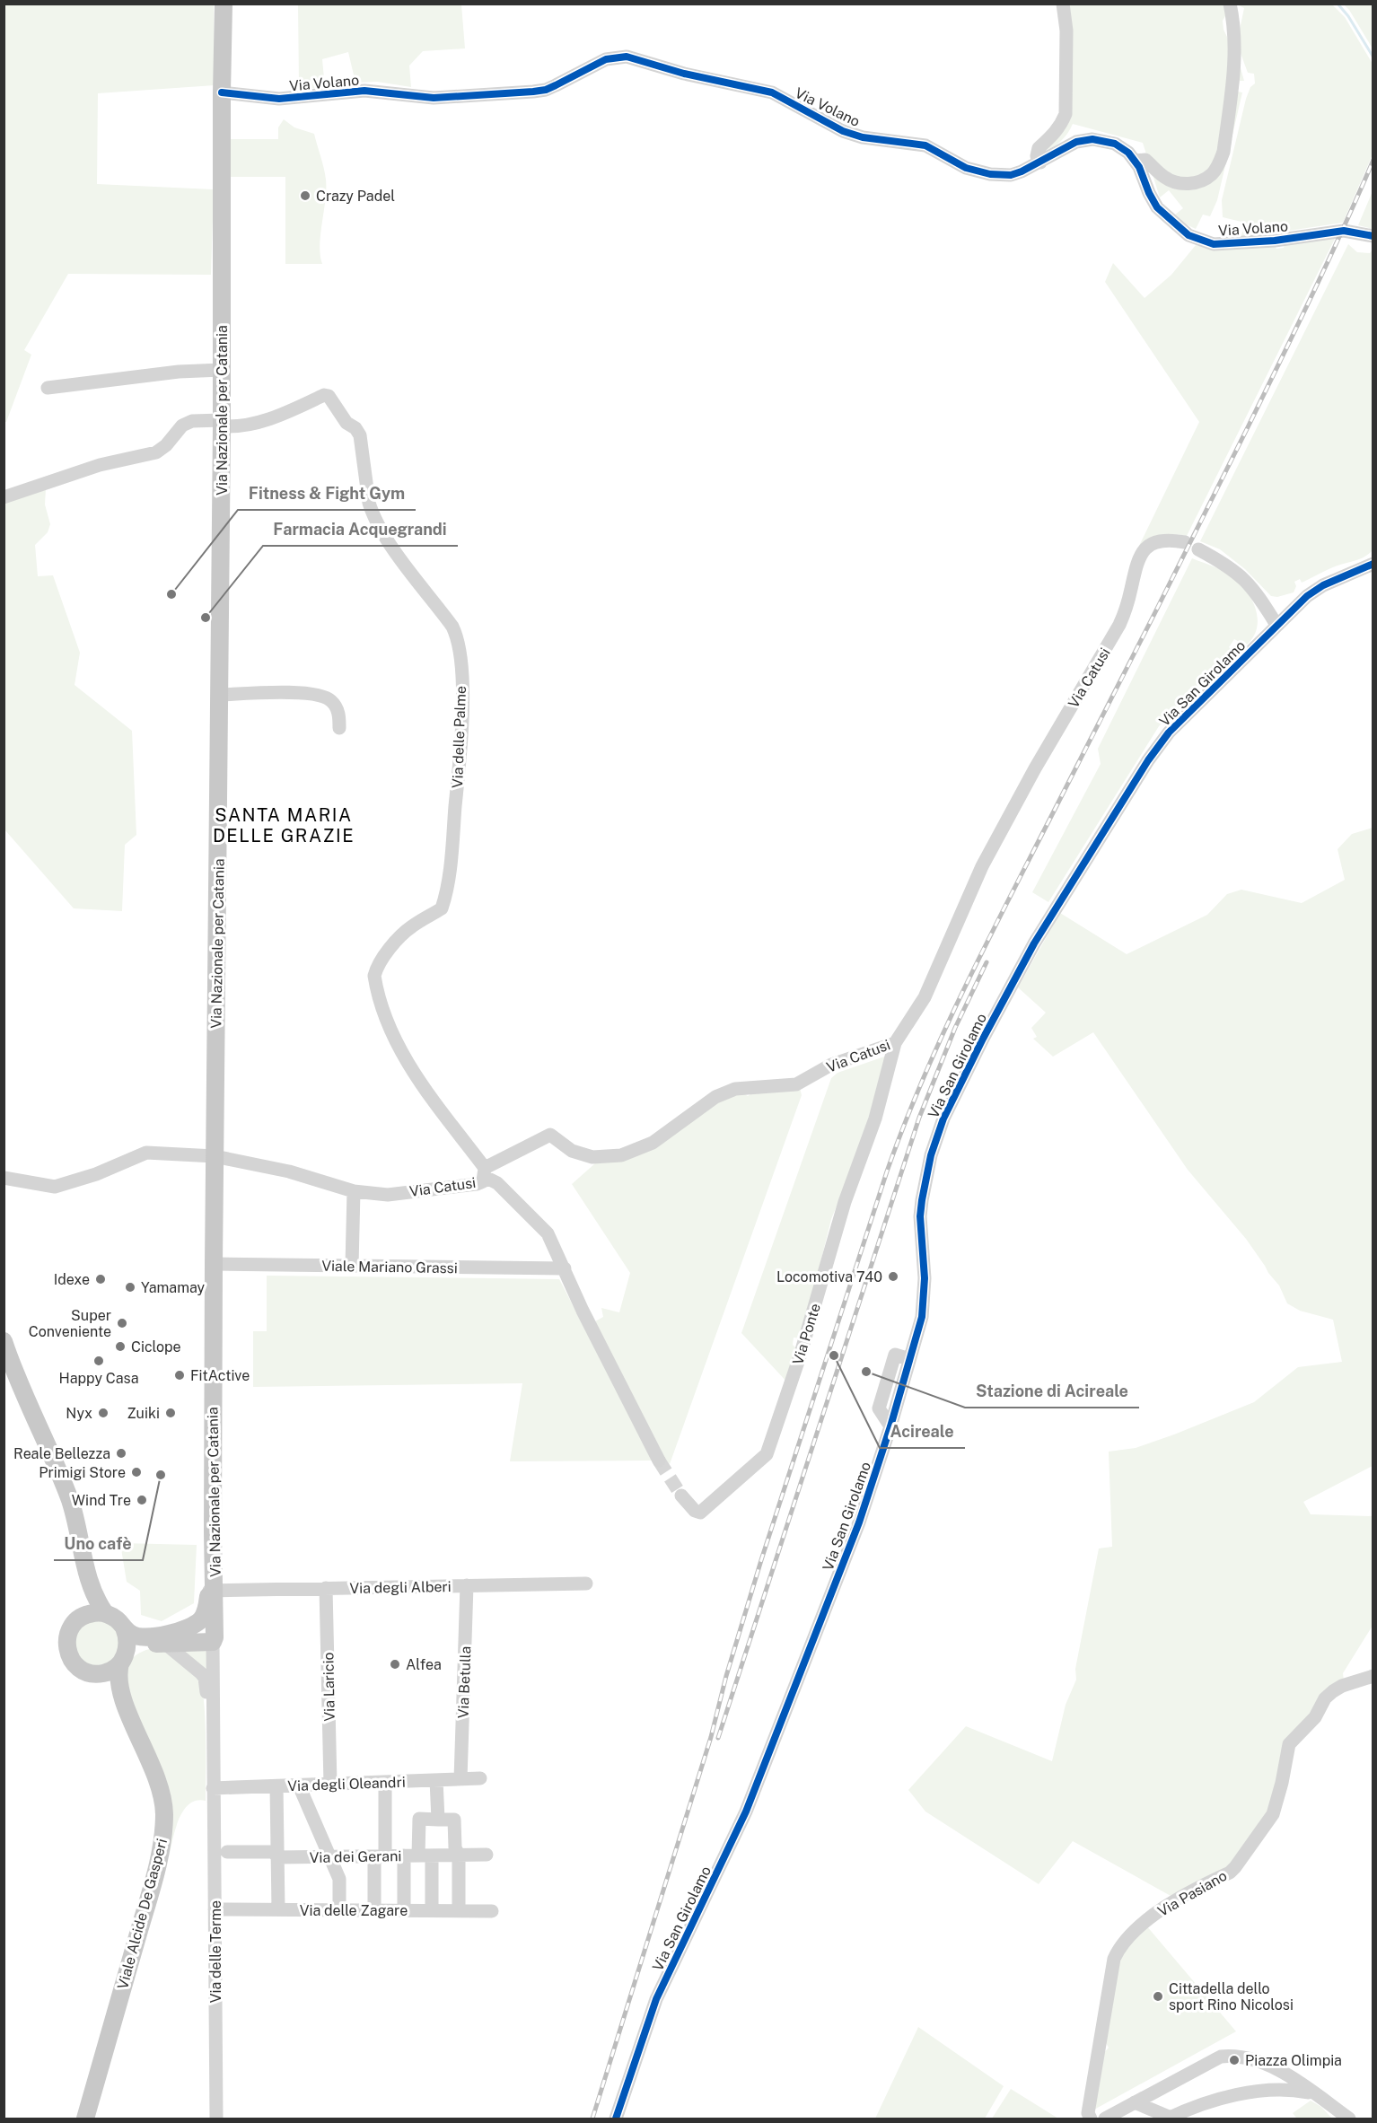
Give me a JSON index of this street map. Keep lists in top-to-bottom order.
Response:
{
  "streets": {
    "main road": ["Via Nazionale per Catania", "Viale Alcide De Gasperi"],
    "street": [
      "Via Volano",
      "Via Catusi",
      "Via San Girolamo",
      "Via delle Palme",
      "Viale Mariano Grassi",
      "Via Ponte",
      "Via degli Alberi",
      "Via Betulla",
      "Via Laricio",
      "Via degli Oleandri",
      "Via dei Gerani",
      "Via Pasiano",
      "Via delle Zagare",
      "Via delle Terme"
    ]
  },
  "crossings": [
    ["Via Volano", "Via Nazionale per Catania"],
    ["Via Nazionale per Catania", "Via Catusi"],
    ["Via Nazionale per Catania", "Via delle Palme"],
    ["Via Nazionale per Catania", "Viale Mariano Grassi"],
    ["Via Nazionale per Catania", "Via degli Alberi"],
    ["Via Nazionale per Catania", "Via degli Oleandri"],
    ["Via Nazionale per Catania", "Via delle Terme"],
    ["Via Catusi", "Via delle Palme"],
    ["Via Catusi", "Via Ponte"],
    ["Via degli Alberi", "Via Betulla"],
    ["Via degli Alberi", "Via Laricio"],
    ["Via Betulla", "Via degli Oleandri"],
    ["Via Laricio", "Via degli Oleandri"],
    ["Via degli Oleandri", "Via delle Terme"],
    ["Via delle Zagare", "Via delle Terme"]
  ],
  "districts": ["SANTA MARIA DELLE GRAZIE"],
  "places": [
    "Crazy Padel",
    "Fitness & Fight Gym",
    "Farmacia Acquegrandi",
    "Locomotiva 740",
    "Idexe",
    "Yamamay",
    "Super Conveniente",
    "Ciclope",
    "Acireale",
    "Happy Casa",
    "Stazione di Acireale",
    "FitActive",
    "Nyx",
    "Zuiki",
    "Reale Bellezza",
    "Primigi Store",
    "Uno cafè",
    "Wind Tre",
    "Alfea",
    "Cittadella dello sport Rino Nicolosi",
    "Piazza Olimpia"
  ]
}
